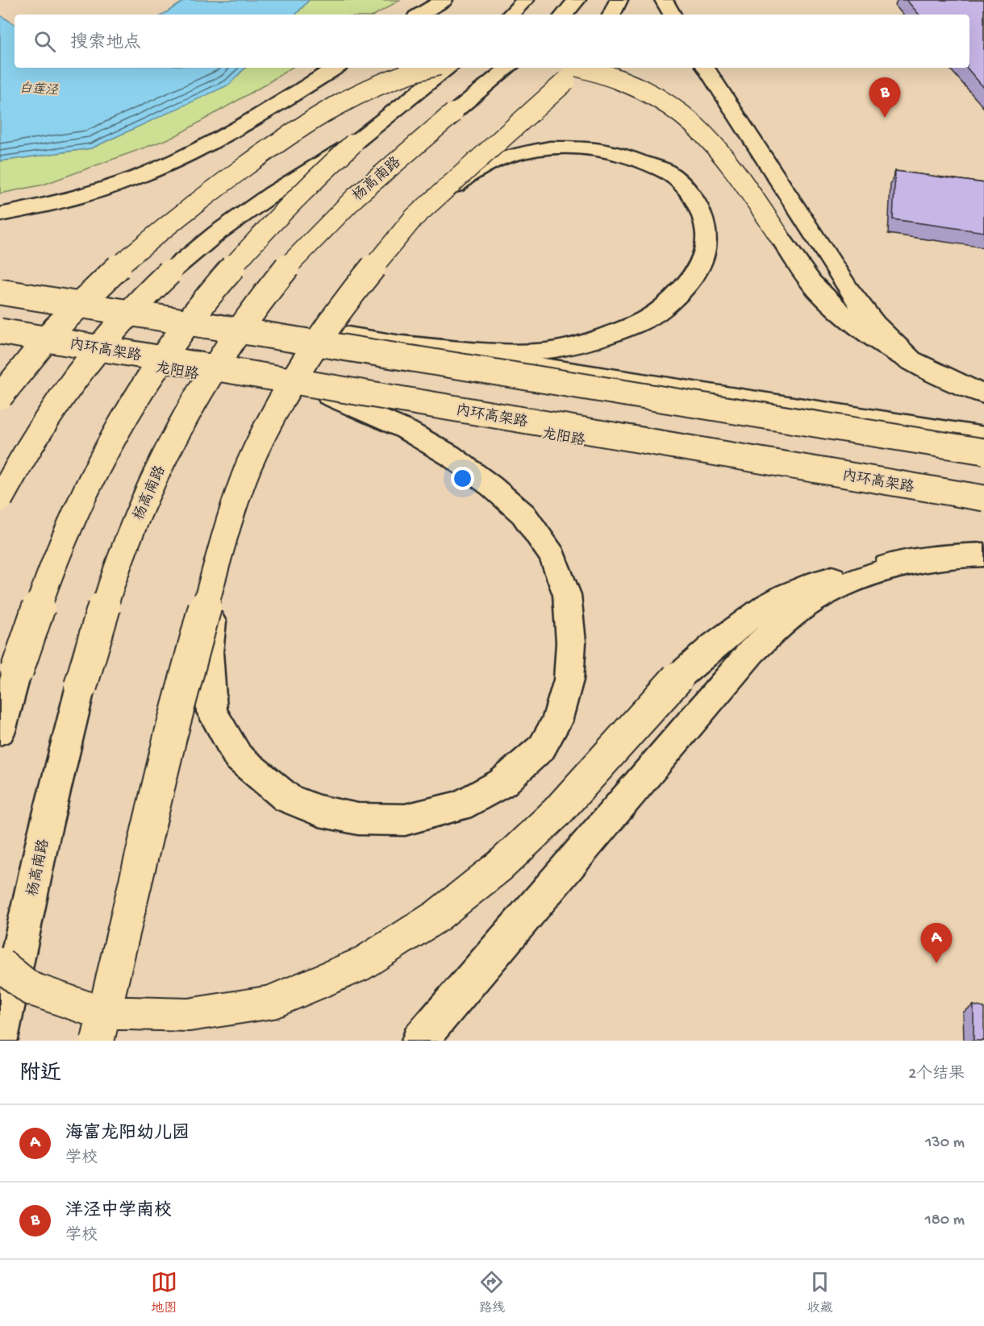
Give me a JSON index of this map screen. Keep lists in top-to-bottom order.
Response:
{
  "streets": {
    "main road": ["杨高南路", "内环高架路", "龙阳路"]
  },
  "water": ["白莲泾"],
  "page": {
    "search": "搜索地点",
    "pins": ["B", "A"],
    "heading": ["附近", "2个结果"],
    "list": [
      {
        "mark": "A",
        "name": "海富龙阳幼儿园",
        "note": "学校",
        "value": "130 m"
      },
      {
        "mark": "B",
        "name": "洋泾中学南校",
        "note": "学校",
        "value": "180 m"
      }
    ],
    "nav": ["地图", "路线", "收藏"]
  }
}
